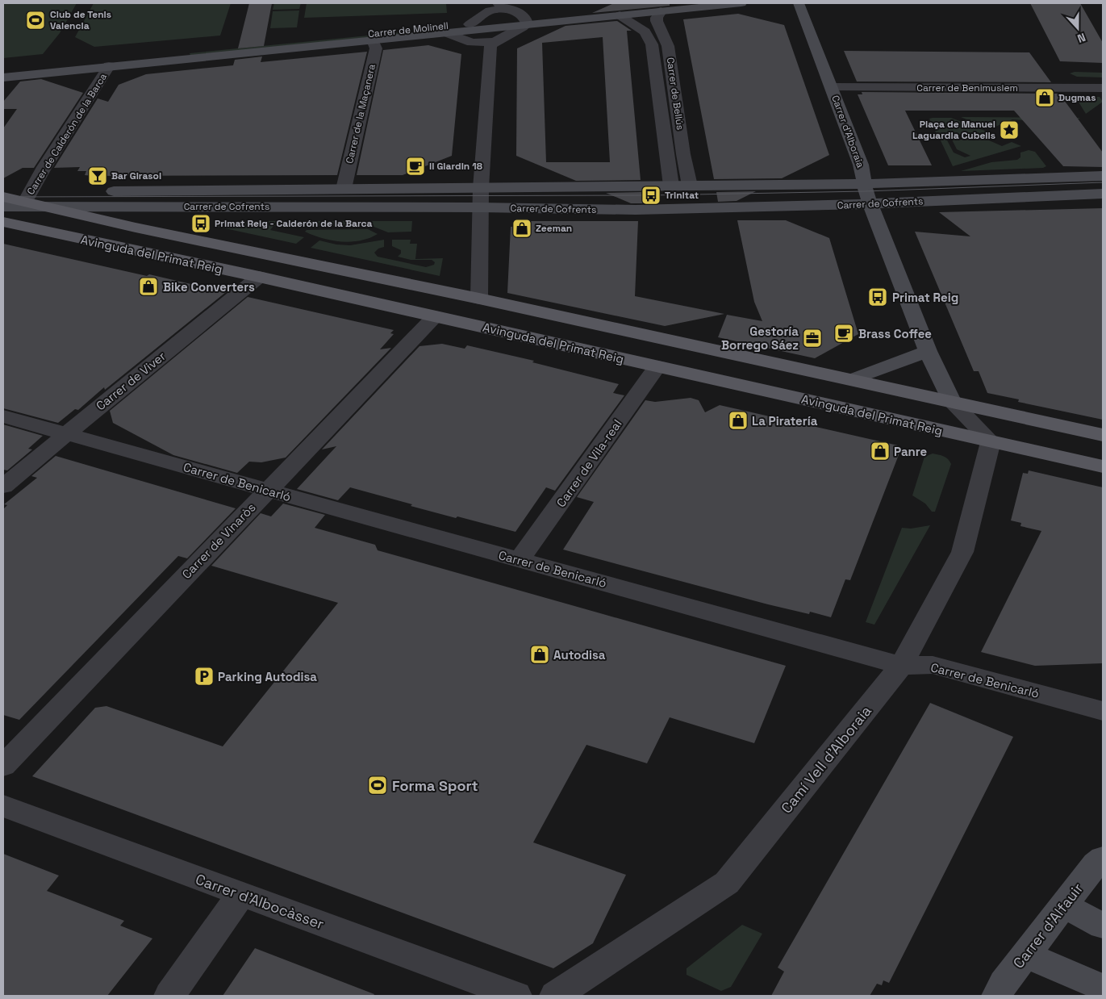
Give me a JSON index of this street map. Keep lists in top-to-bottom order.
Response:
{
  "streets": {
    "main road": ["Avinguda del Primat Reig"],
    "street": [
      "Carrer de Molinell",
      "Carrer de Benimuslem",
      "Carrer de Bellús",
      "Carrer de la Maçanera",
      "Carrer d'Alboraia",
      "Carrer de Calderón de la Barca",
      "Carrer de Cofrents",
      "Carrer de Viver",
      "Carrer de Vila-real",
      "Carrer de Benicarló",
      "Carrer de Vinaròs",
      "Camí Vell d'Alboraia",
      "Carrer d'Albocàsser",
      "Carrer d'Alfauir"
    ]
  },
  "crossings": [
    ["Carrer de Molinell", "Carrer de Bellús"],
    ["Carrer de Molinell", "Carrer de la Maçanera"],
    ["Carrer de Molinell", "Carrer de Calderón de la Barca"],
    ["Carrer de Benimuslem", "Carrer d'Alboraia"],
    ["Carrer de Bellús", "Carrer de Cofrents"],
    ["Carrer de la Maçanera", "Carrer de Cofrents"],
    ["Carrer d'Alboraia", "Carrer de Cofrents"],
    ["Carrer d'Alboraia", "Avinguda del Primat Reig"],
    ["Carrer de Calderón de la Barca", "Avinguda del Primat Reig"],
    ["Carrer de Cofrents", "Avinguda del Primat Reig"],
    ["Avinguda del Primat Reig", "Carrer de Viver"],
    ["Avinguda del Primat Reig", "Carrer de Vila-real"],
    ["Avinguda del Primat Reig", "Carrer de Vinaròs"],
    ["Avinguda del Primat Reig", "Camí Vell d'Alboraia"],
    ["Carrer de Viver", "Carrer de Benicarló"],
    ["Carrer de Vila-real", "Carrer de Benicarló"],
    ["Carrer de Benicarló", "Carrer de Vinaròs"],
    ["Carrer de Benicarló", "Camí Vell d'Alboraia"]
  ],
  "places": {
    "sports": ["Club de Tenis Valencia", "Forma Sport"],
    "shop": [
      "Dugmas",
      "Zeeman",
      "Bike Converters",
      "La Piratería",
      "Panre",
      "Autodisa"
    ],
    "place": ["Plaça de Manuel Laguardia Cubells"],
    "cafe": ["Il Giardin 18", "Brass Coffee"],
    "bar": ["Bar Girasol"],
    "bus stop": ["Trinitat", "Primat Reig - Calderón de la Barca", "Primat Reig"],
    "office": ["Gestoría Borrego Sáez"],
    "parking": ["Parking Autodisa"]
  },
  "north": "bottom"
}
